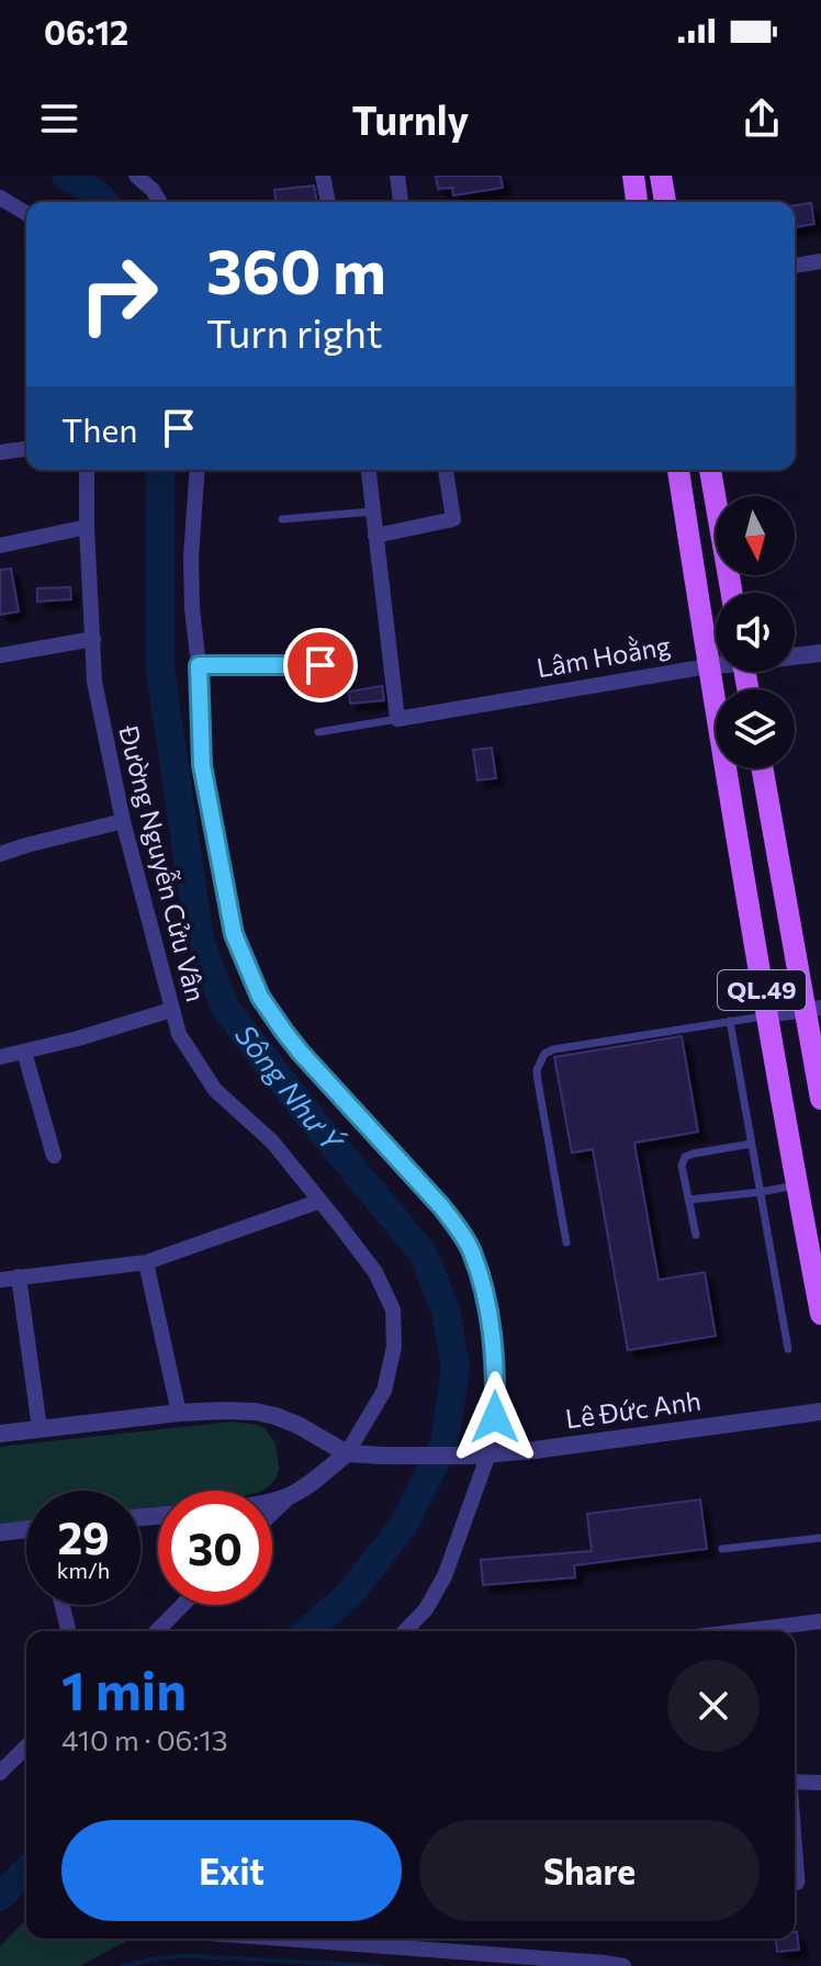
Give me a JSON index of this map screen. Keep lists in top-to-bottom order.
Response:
{
  "streets": {
    "main road": ["QL.49"],
    "street": ["Lâm Hoằng", "Đường Nguyễn Cửu Vân", "Lê Đức Anh"]
  },
  "crossings": [
    ["Lâm Hoằng", "QL.49"],
    ["Đường Nguyễn Cửu Vân", "Lê Đức Anh"]
  ],
  "water": ["Sông Như Ý"],
  "north": "bottom",
  "page": {
    "status": "06:12",
    "header": "Turnly",
    "turn": ["360 m", "Turn right"],
    "then": "Then",
    "speed": "29 km/h",
    "limit": "30",
    "heading": ["1 min", "410 m · 06:13"],
    "buttons": ["Exit", "Share"]
  }
}
